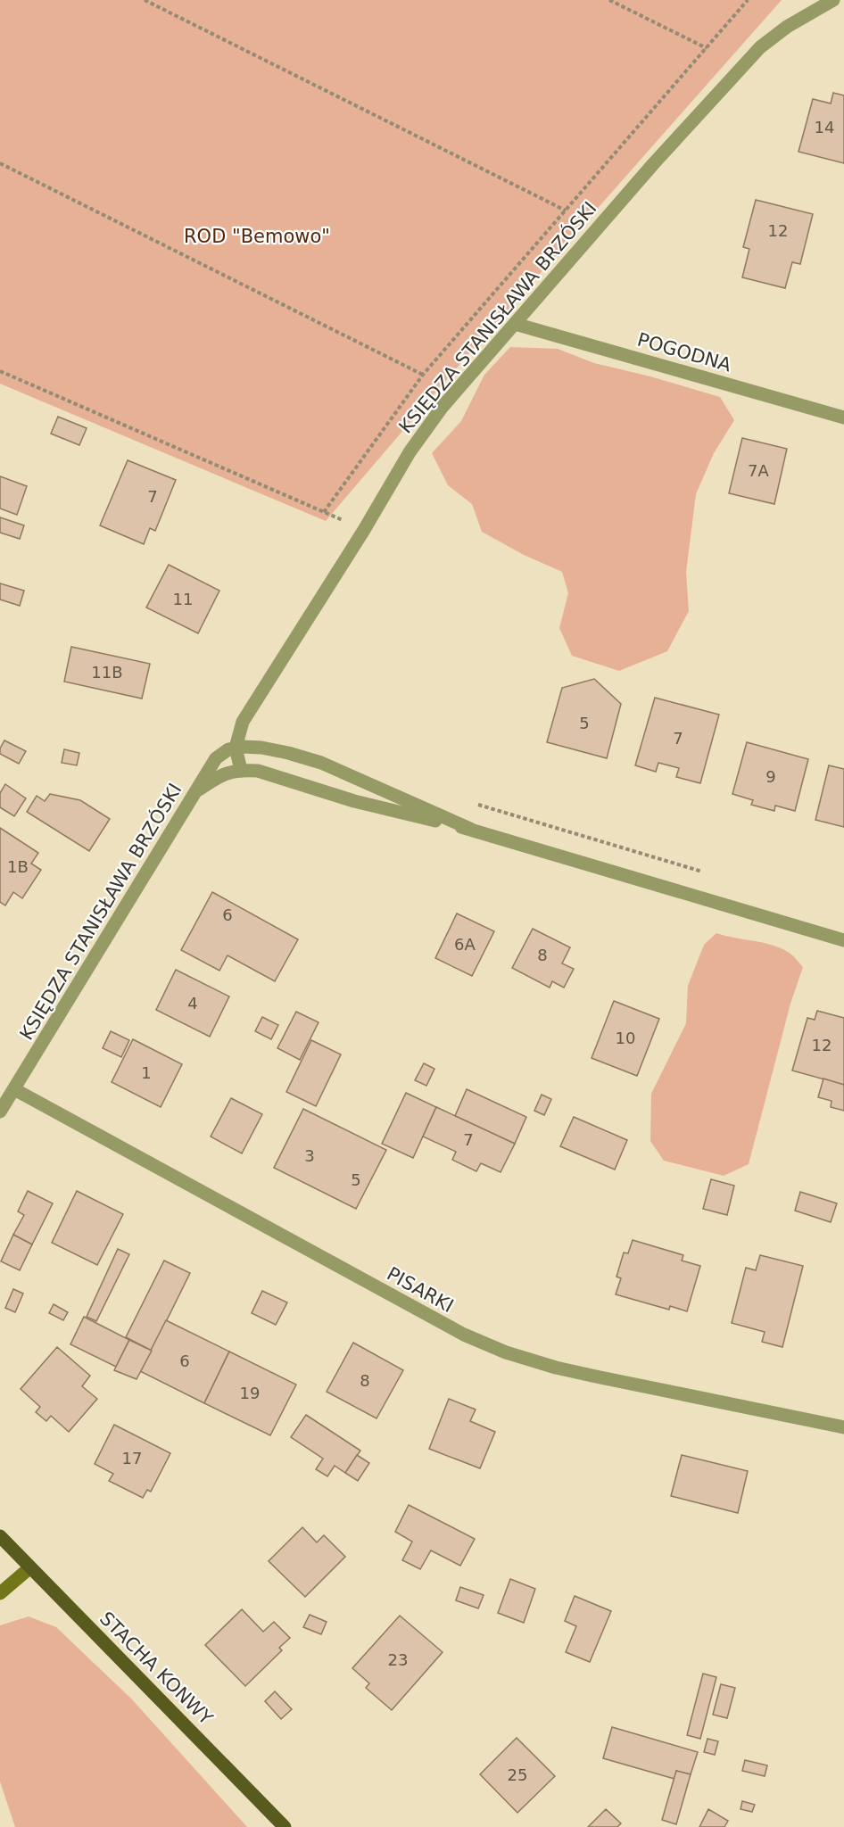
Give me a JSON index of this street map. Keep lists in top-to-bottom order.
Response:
{
  "streets": {
    "main road": ["STACHA KONWY"],
    "street": ["KSIĘDZA STANISŁAWA BRZÓSKI", "POGODNA", "PISARKI"]
  },
  "crossings": [
    ["KSIĘDZA STANISŁAWA BRZÓSKI", "POGODNA"],
    ["KSIĘDZA STANISŁAWA BRZÓSKI", "PISARKI"]
  ],
  "parks": ["ROD \"Bemowo\""],
  "house_numbers": [
    "14",
    "12",
    "7A",
    "7",
    "11",
    "11B",
    "5",
    "7",
    "9",
    "1B",
    "6",
    "6A",
    "8",
    "4",
    "10",
    "12",
    "1",
    "7",
    "3",
    "5",
    "6",
    "8",
    "19",
    "17",
    "23",
    "25"
  ]
}
